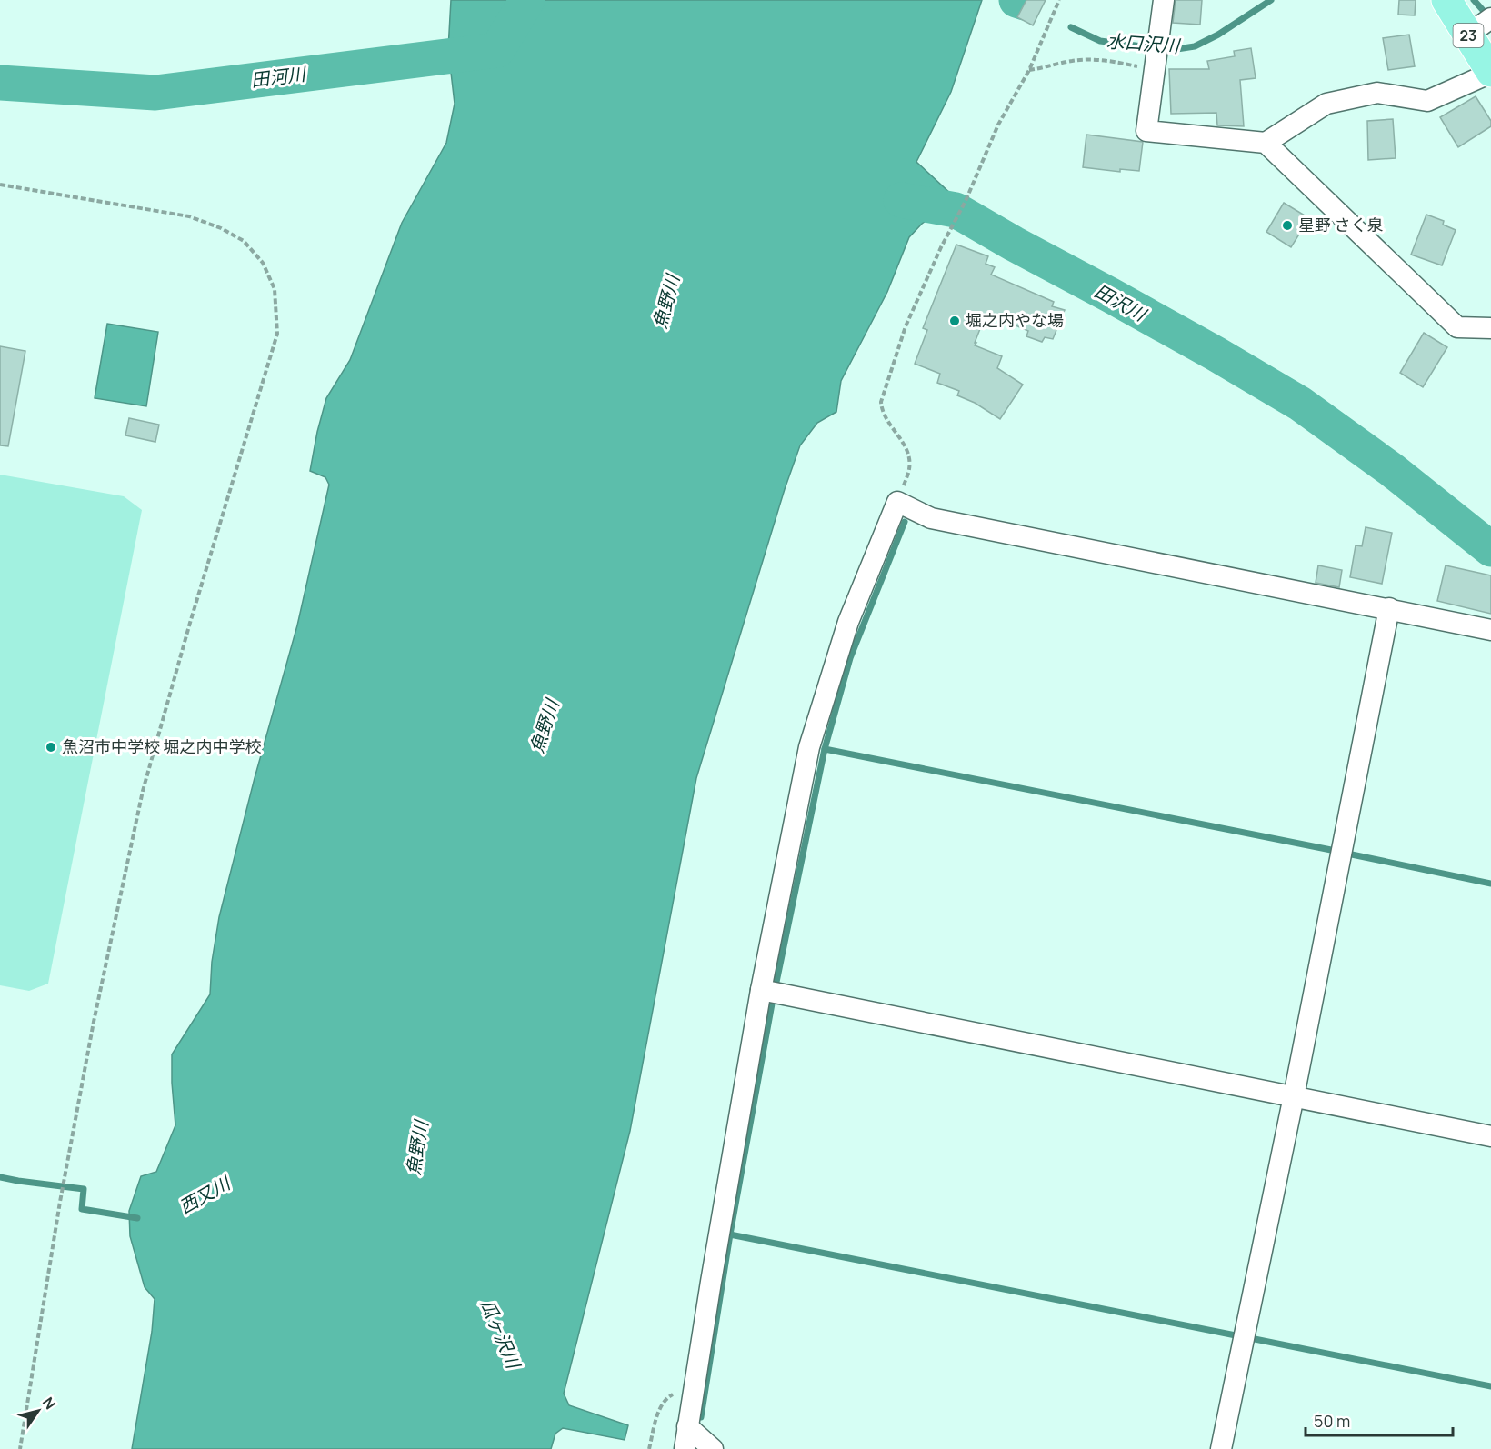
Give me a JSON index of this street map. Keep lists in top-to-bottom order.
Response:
{
  "streets": {
    "main road": ["23"]
  },
  "water": [
    "水口沢川",
    "田河川",
    "魚野川",
    "田沢川",
    "西又川",
    "瓜ヶ沢川"
  ],
  "places": ["星野 さく泉", "堀之内やな場", "魚沼市中学校 堀之内中学校"],
  "scale_bar": "50 m",
  "north": "top right"
}
